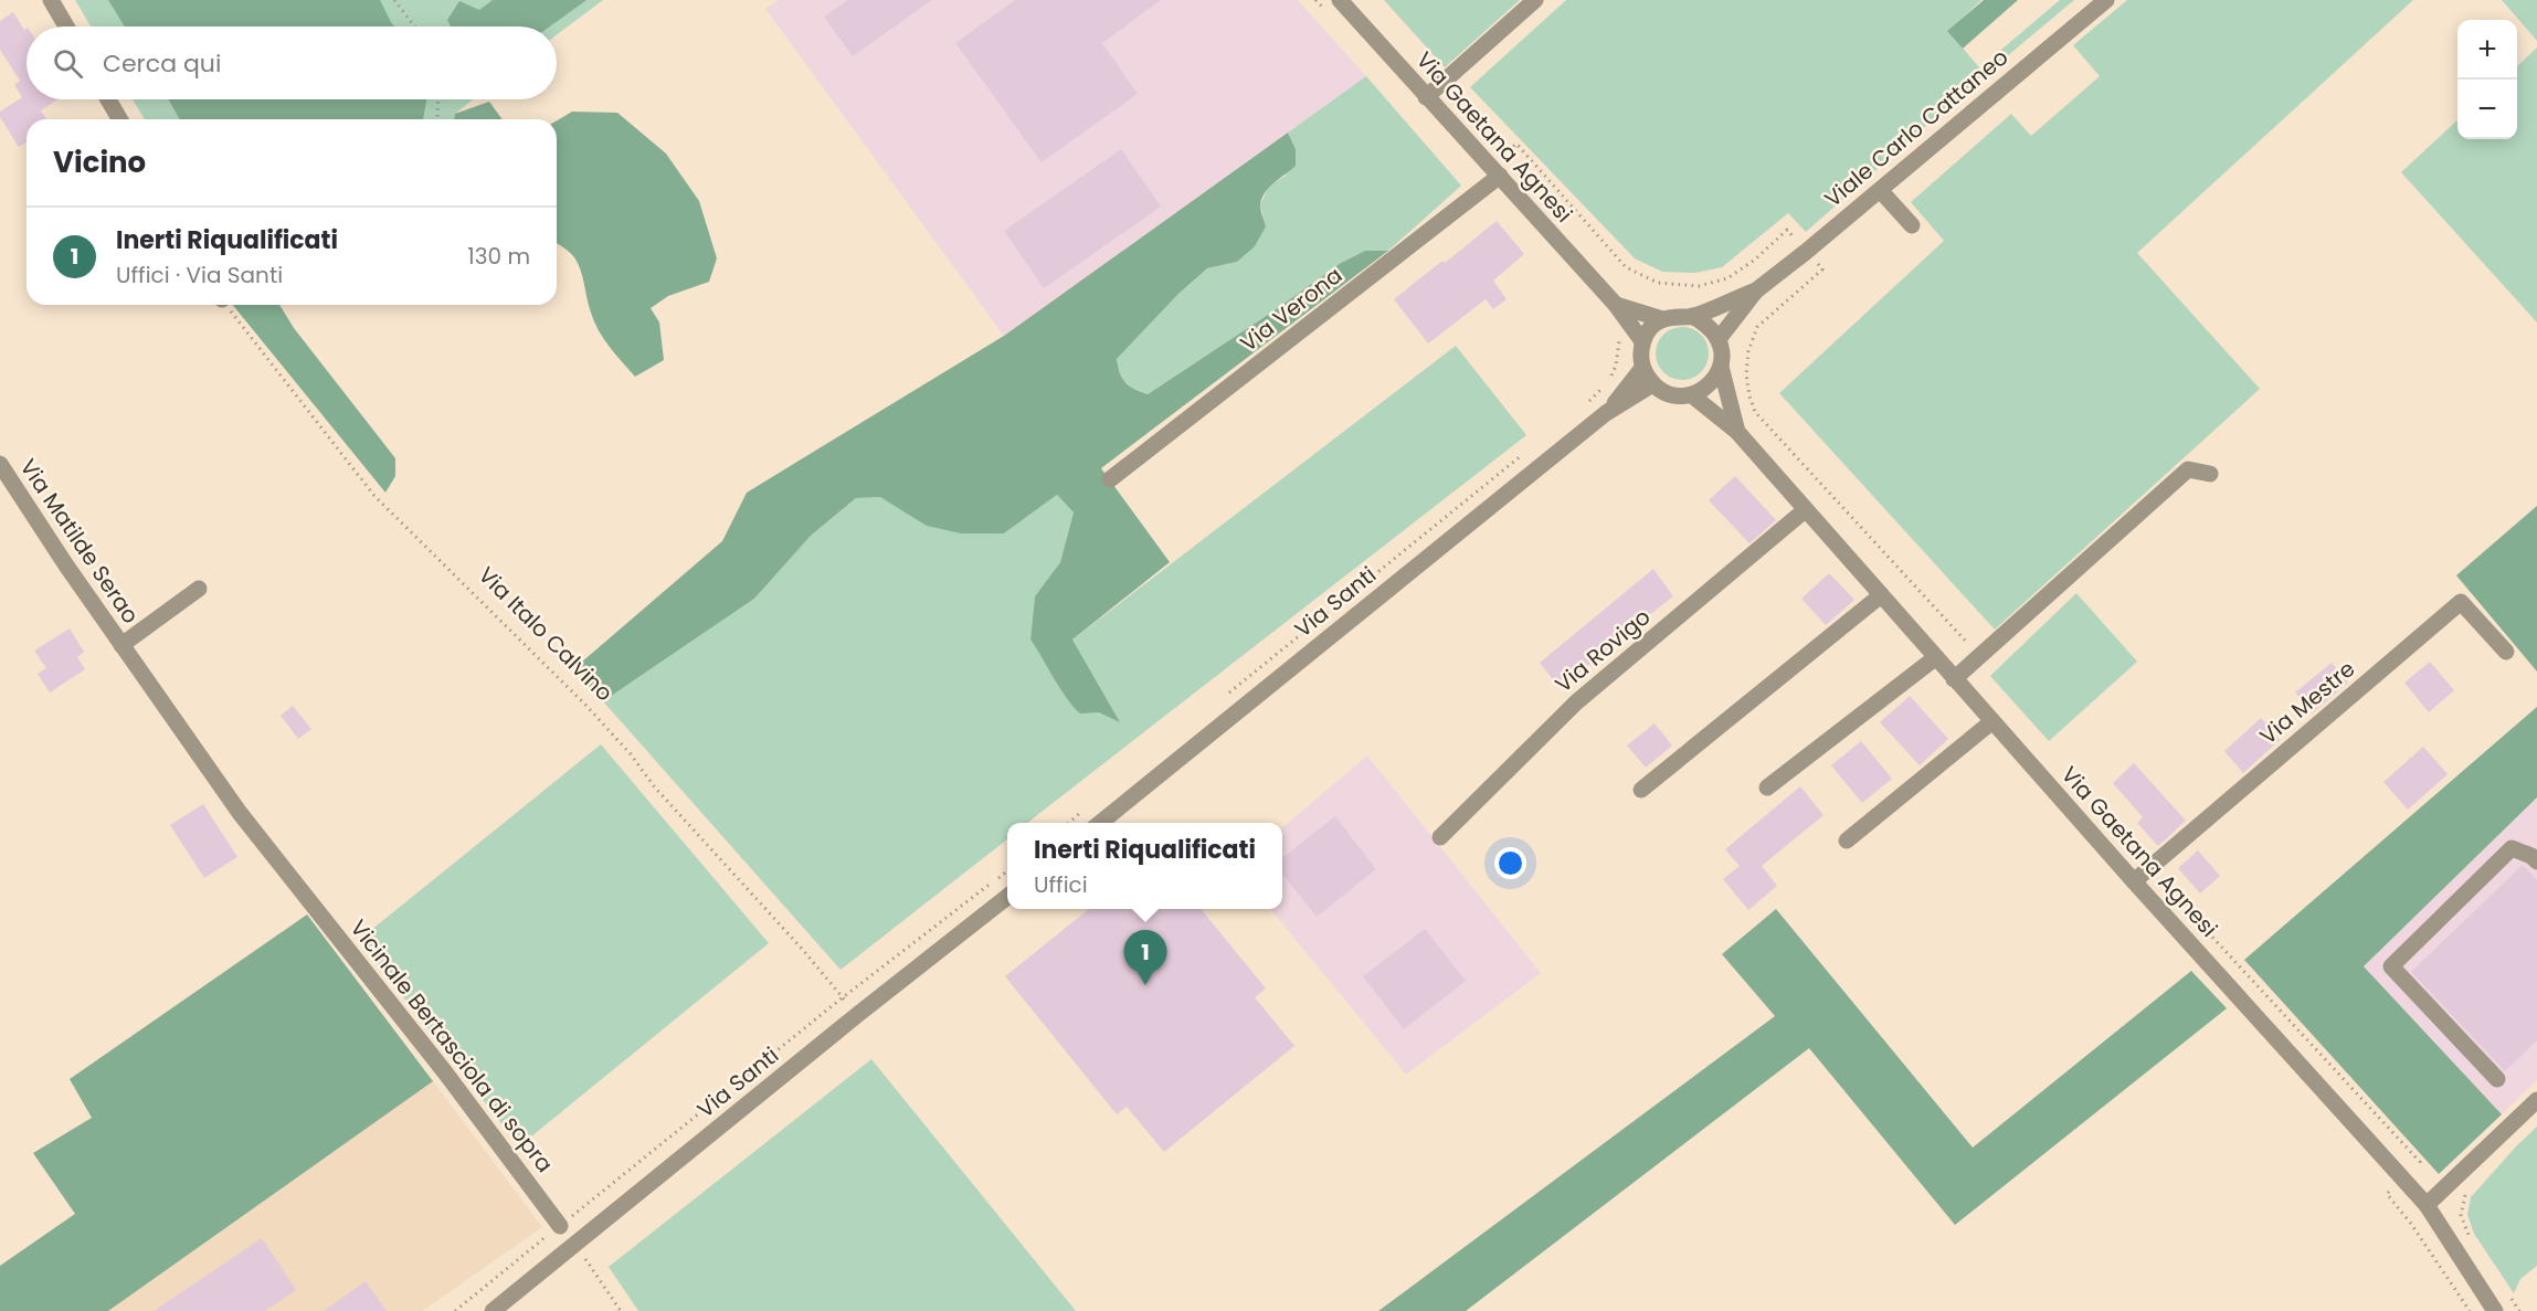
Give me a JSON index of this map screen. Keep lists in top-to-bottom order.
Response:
{
  "streets": {
    "street": [
      "Viale Carlo Cattaneo",
      "Via Gaetana Agnesi",
      "Via Verona",
      "Via Matilde Serao",
      "Via Santi",
      "Via Rovigo",
      "Via Mestre",
      "Vicinale Bertasciola di sopra"
    ],
    "path": ["Via Italo Calvino"]
  },
  "crossings": [
    ["Viale Carlo Cattaneo", "Via Gaetana Agnesi"],
    ["Viale Carlo Cattaneo", "Via Santi"],
    ["Via Gaetana Agnesi", "Via Verona"],
    ["Via Gaetana Agnesi", "Via Santi"],
    ["Via Gaetana Agnesi", "Via Rovigo"],
    ["Via Gaetana Agnesi", "Via Mestre"],
    ["Via Matilde Serao", "Vicinale Bertasciola di sopra"]
  ],
  "page": {
    "map_buttons": ["+", "−"],
    "search": "Cerca qui",
    "heading": "Vicino",
    "list": [
      {
        "mark": "1",
        "name": "Inerti Riqualificati",
        "note": "Uffici · Via Santi",
        "value": "130 m"
      }
    ],
    "popup": ["Inerti Riqualificati", "Uffici"],
    "pins": "1"
  }
}
